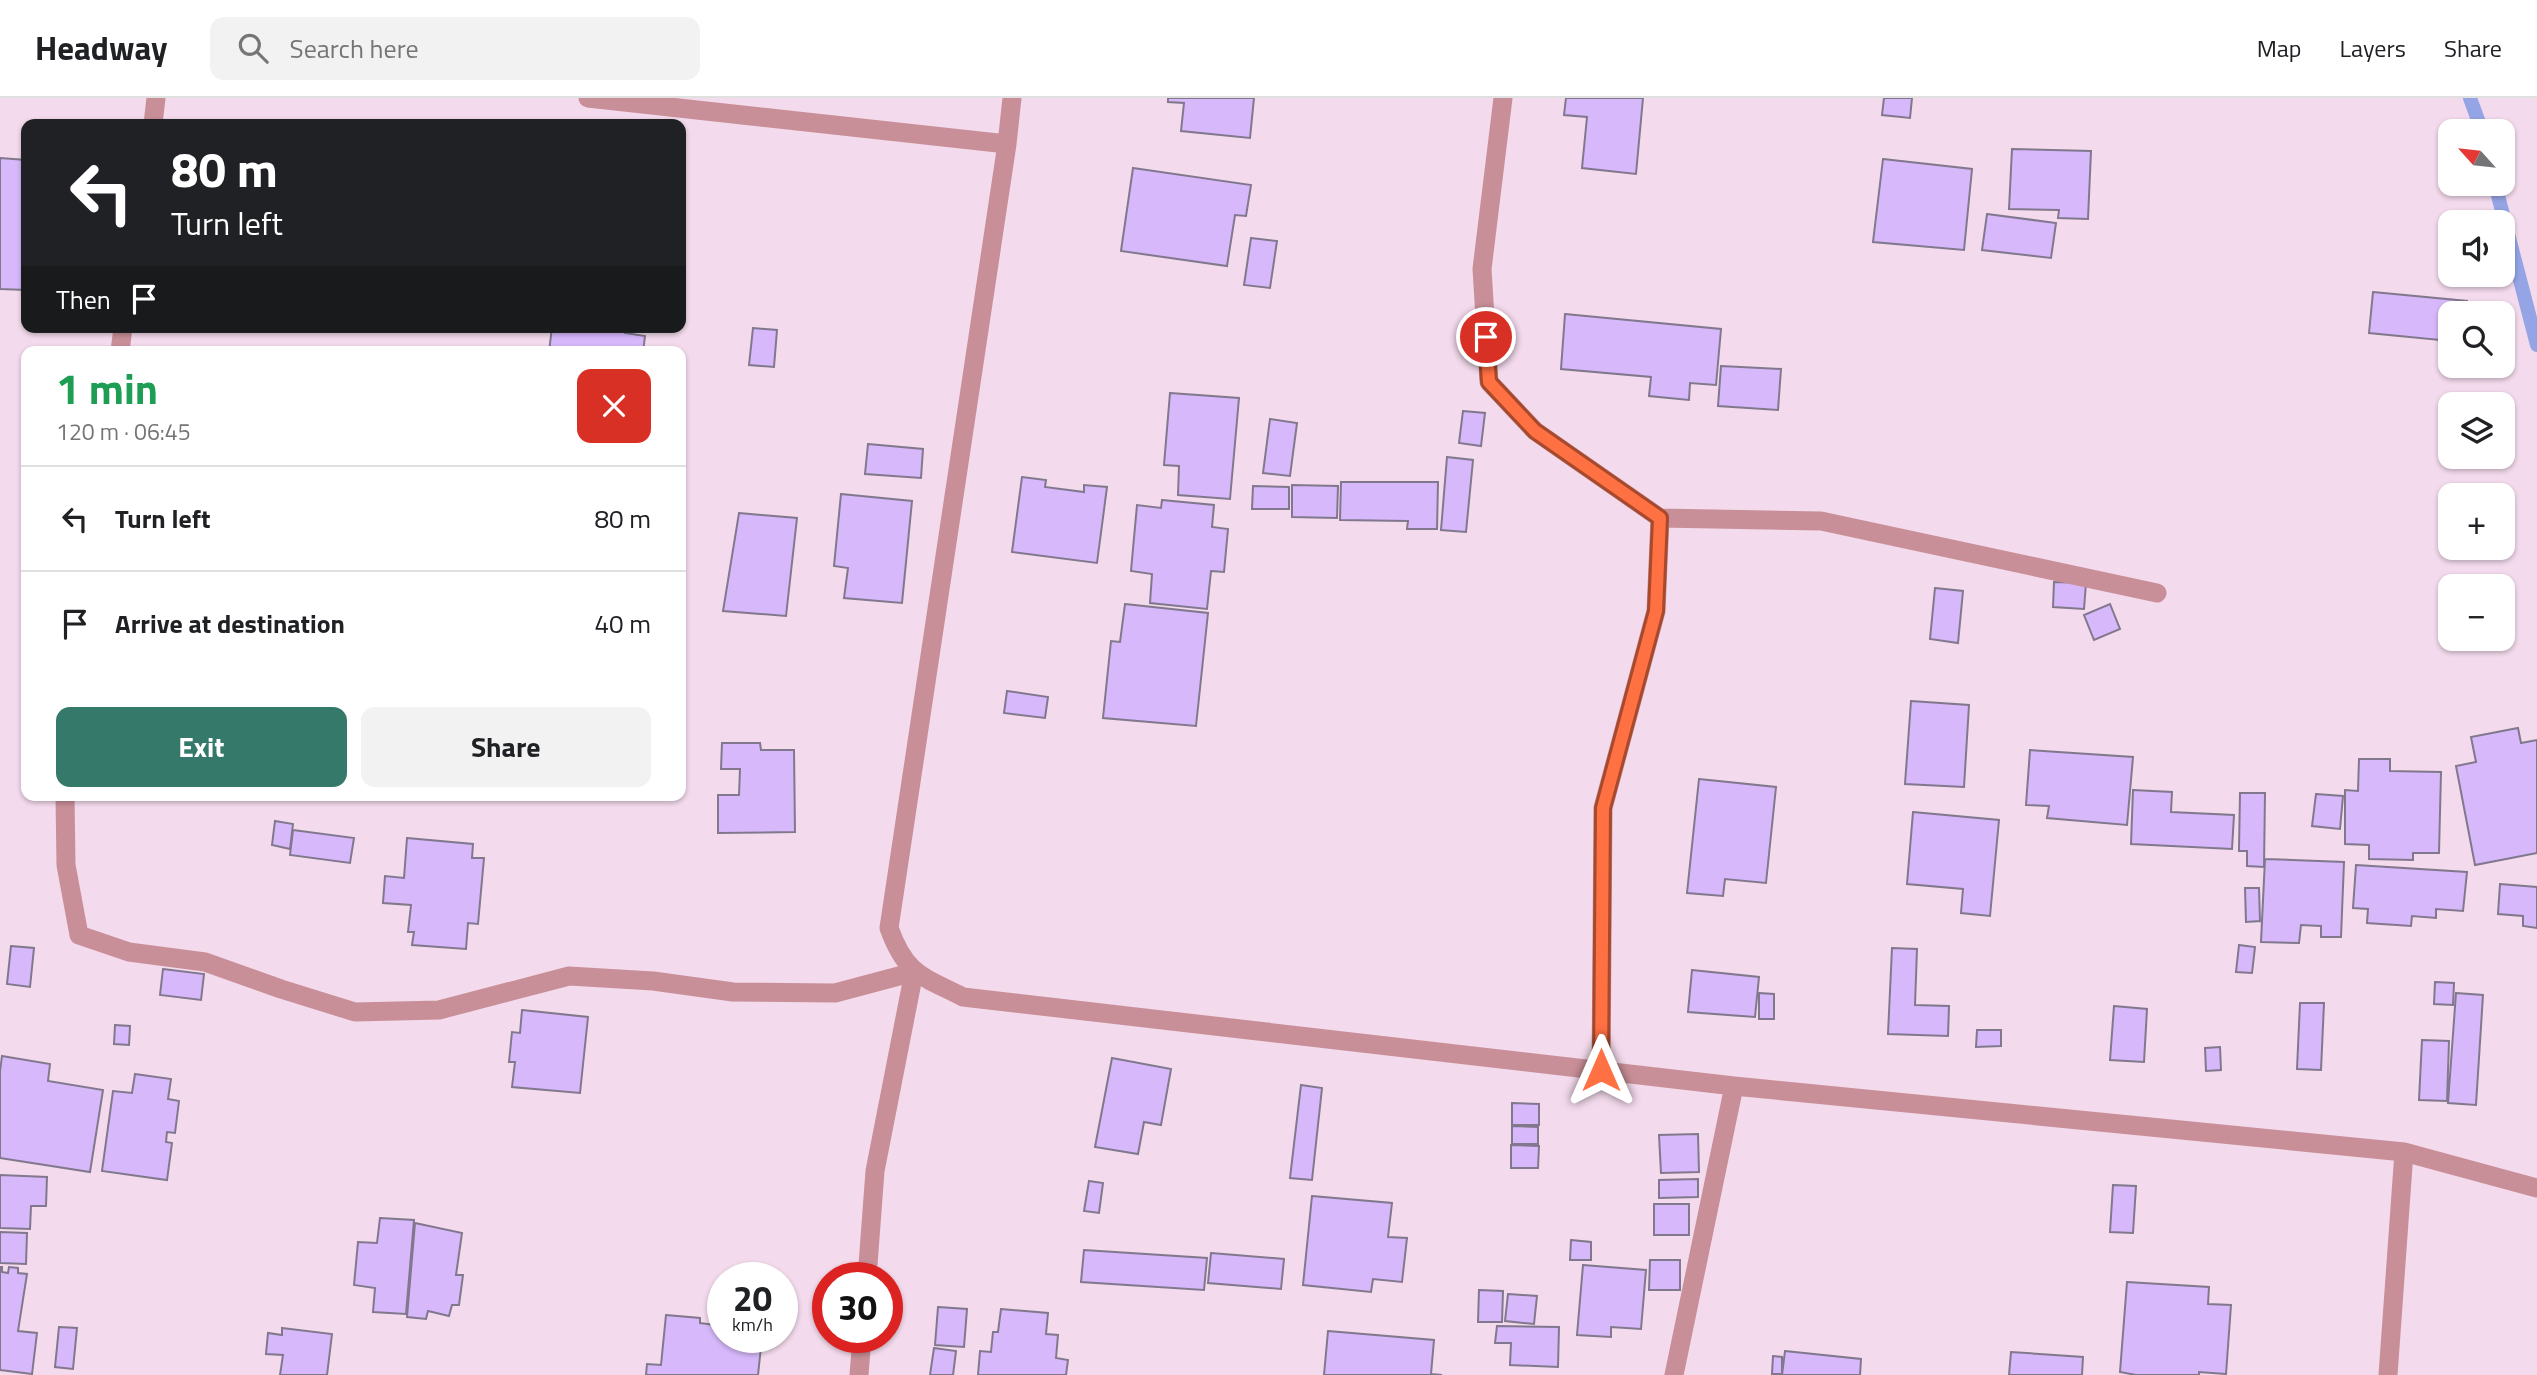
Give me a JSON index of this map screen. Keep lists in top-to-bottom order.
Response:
{
  "north": "top left",
  "page": {
    "header": "Headway",
    "search": "Search here",
    "nav": ["Map", "Layers", "Share"],
    "map_buttons": ["+", "−"],
    "turn": ["80 m", "Turn left"],
    "then": "Then",
    "heading": ["1 min", "120 m · 06:45"],
    "list": [
      {
        "name": "Turn left",
        "value": "80 m"
      },
      {
        "name": "Arrive at destination",
        "value": "40 m"
      }
    ],
    "buttons": ["Exit", "Share"],
    "speed": "20 km/h",
    "limit": "30"
  }
}
